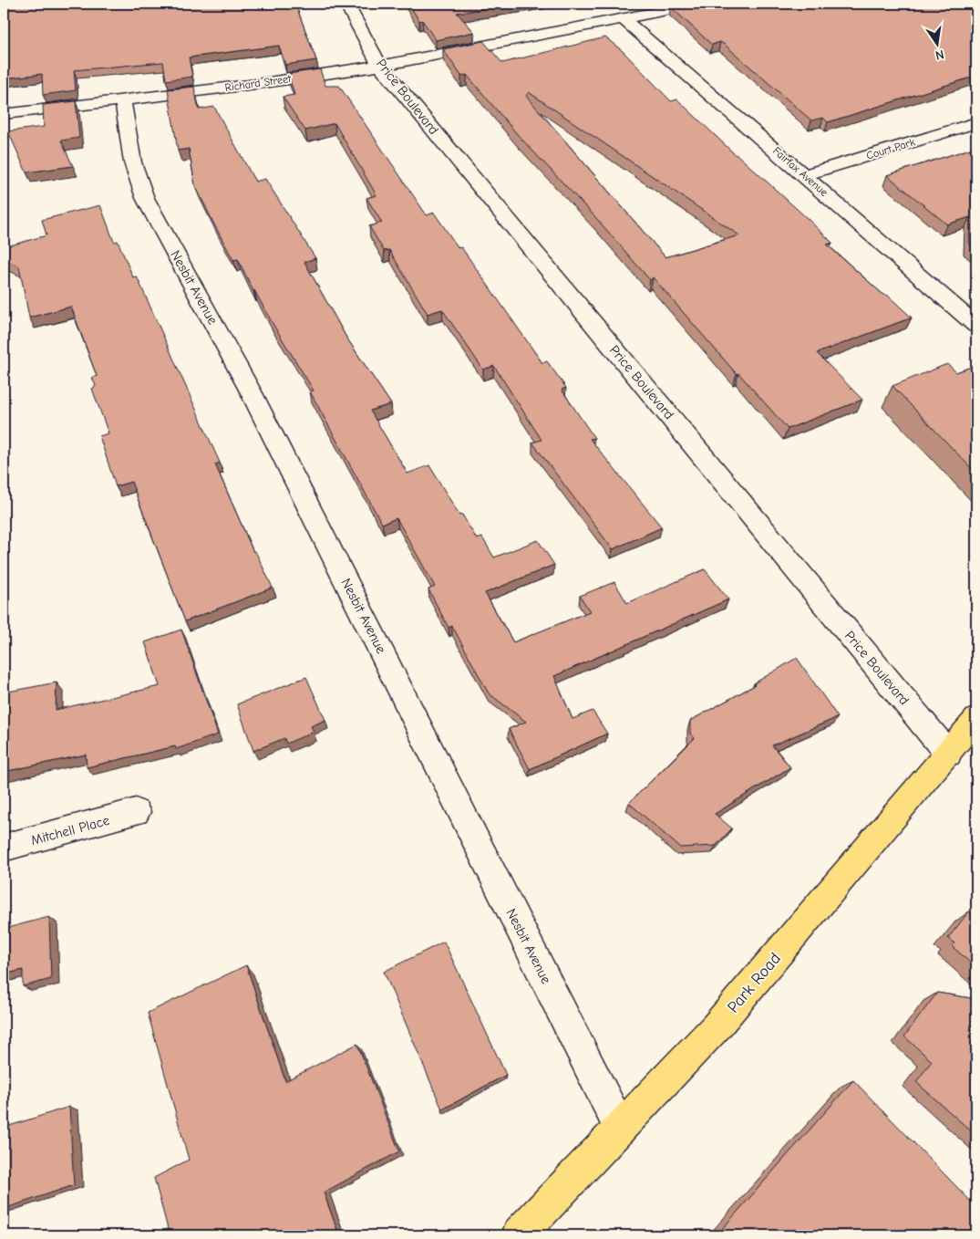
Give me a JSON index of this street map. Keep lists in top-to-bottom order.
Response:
{
  "streets": {
    "main road": ["Park Road"],
    "street": [
      "Richard Street",
      "Price Boulevard",
      "Court Park",
      "Fairfax Avenue",
      "Nesbit Avenue",
      "Mitchell Place"
    ]
  },
  "crossings": [
    ["Richard Street", "Price Boulevard"],
    ["Richard Street", "Fairfax Avenue"],
    ["Richard Street", "Nesbit Avenue"],
    ["Price Boulevard", "Park Road"],
    ["Court Park", "Fairfax Avenue"],
    ["Nesbit Avenue", "Park Road"]
  ],
  "north": "bottom"
}
